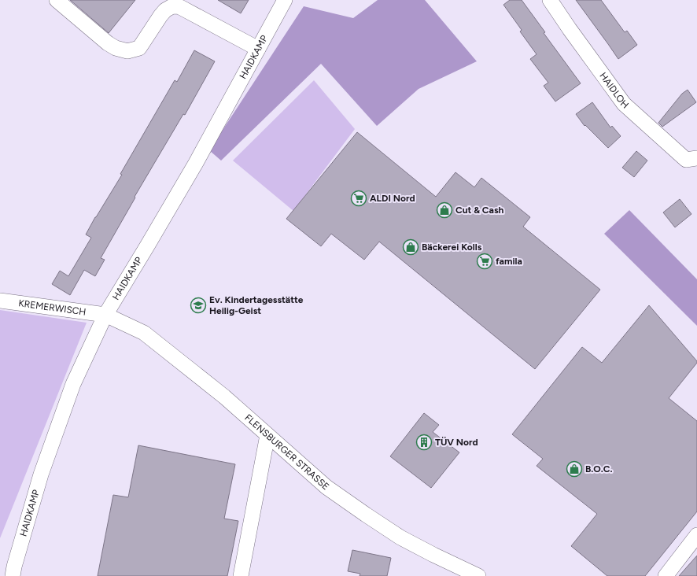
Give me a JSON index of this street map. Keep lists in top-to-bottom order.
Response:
{
  "streets": {
    "street": [
      "HAIDKAMP",
      "HAIDLOH",
      "KREMERWISCH",
      "FLENSBURGER STRASSE"
    ]
  },
  "crossings": [
    ["HAIDKAMP", "KREMERWISCH"],
    ["HAIDKAMP", "FLENSBURGER STRASSE"],
    ["KREMERWISCH", "FLENSBURGER STRASSE"]
  ],
  "places": {
    "supermarket": ["ALDI Nord", "famila"],
    "shop": ["Cut & Cash", "Bäckerei Kolls", "B.O.C."],
    "school or university": ["Ev. Kindertagesstätte Heilig-Geist"],
    "building": ["TÜV Nord"]
  }
}
